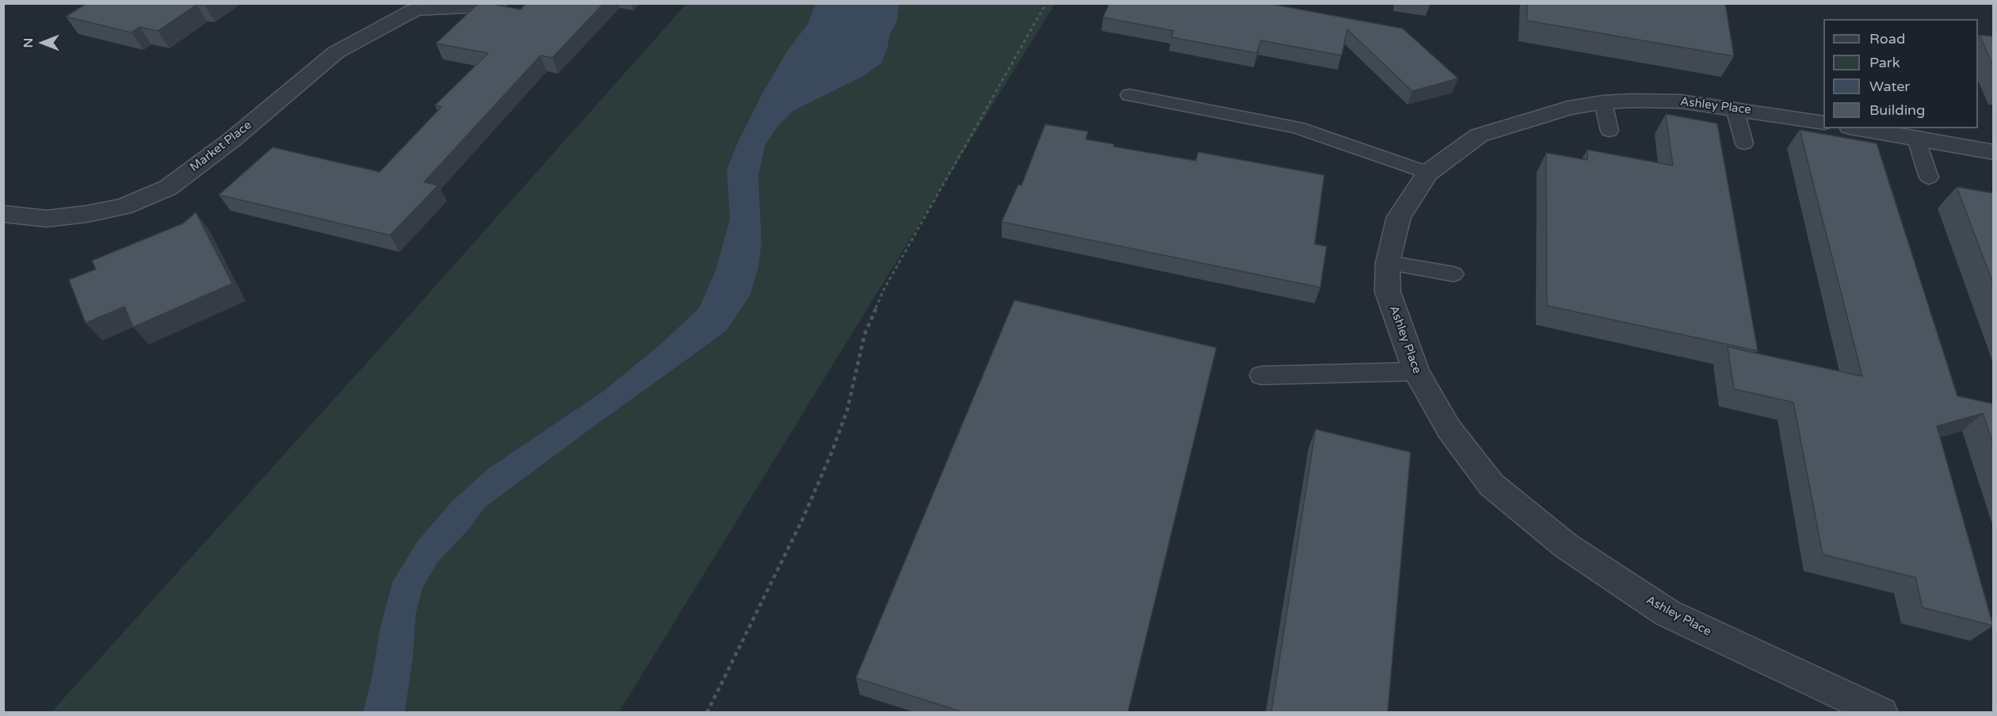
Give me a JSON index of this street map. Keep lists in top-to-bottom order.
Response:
{
  "streets": {
    "street": ["Ashley Place", "Market Place"]
  },
  "legend": [
    "Road",
    "Park",
    "Water",
    "Building"
  ],
  "north": "left"
}
